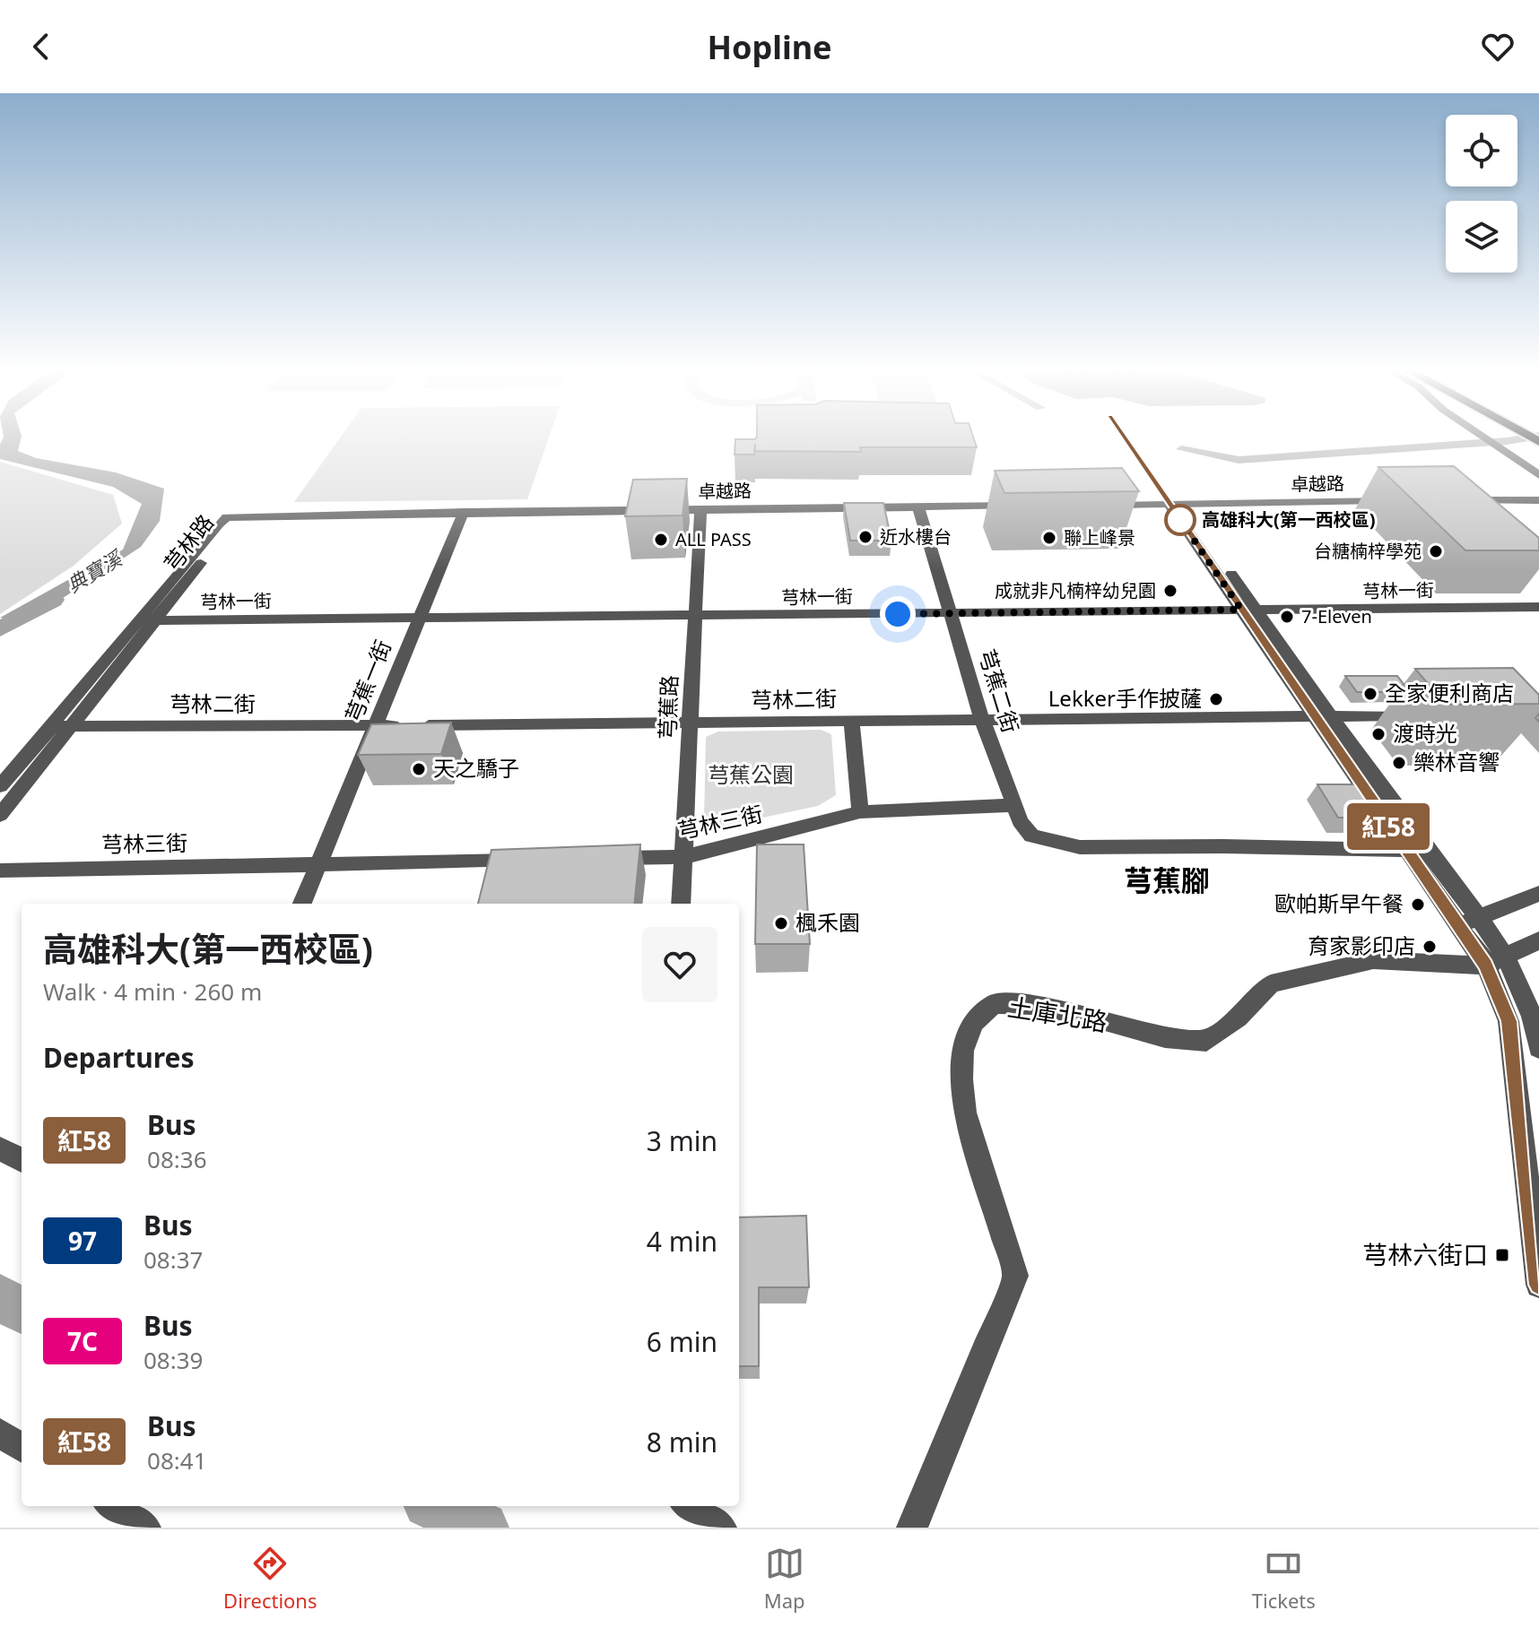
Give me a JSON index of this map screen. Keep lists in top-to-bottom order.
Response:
{
  "streets": {
    "street": [
      "卓越路",
      "芎林路",
      "芎林一街",
      "芎蕉一街",
      "芎蕉二街",
      "芎林二街",
      "芎蕉路",
      "芎林三街",
      "土庫北路"
    ]
  },
  "crossings": [
    ["卓越路", "芎林路"],
    ["卓越路", "芎蕉一街"],
    ["卓越路", "芎蕉二街"],
    ["卓越路", "芎蕉路"],
    ["芎林路", "芎林一街"],
    ["芎林路", "芎林二街"],
    ["芎林一街", "芎蕉一街"],
    ["芎林一街", "芎蕉二街"],
    ["芎林一街", "芎蕉路"],
    ["芎蕉一街", "芎林二街"],
    ["芎蕉一街", "芎林三街"],
    ["芎蕉二街", "芎林二街"],
    ["芎蕉二街", "芎林三街"],
    ["芎林二街", "芎蕉路"],
    ["芎蕉路", "芎林三街"]
  ],
  "districts": ["芎蕉腳"],
  "water": ["典寶溪"],
  "parks": ["芎蕉公園"],
  "places": {
    "other": [
      "高雄科大(第一西校區)",
      "近水樓台",
      "聯上峰景",
      "ALL PASS",
      "台糖楠梓學苑",
      "成就非凡楠梓幼兒園",
      "7-Eleven",
      "全家便利商店",
      "Lekker手作披薩",
      "渡時光",
      "樂林音響",
      "天之驕子",
      "歐帕斯早午餐",
      "楓禾園",
      "育家影印店"
    ],
    "transit": ["芎林六街口"]
  },
  "lines": ["bus line 紅58"],
  "page": {
    "header": "Hopline",
    "on_map": "紅58",
    "heading": [
      ["高雄科大(第一西校區)", "Walk · 4 min · 260 m"],
      "Departures"
    ],
    "list": [
      {
        "mark": "紅58",
        "name": "Bus",
        "note": "08:36",
        "value": "3 min"
      },
      {
        "mark": "97",
        "name": "Bus",
        "note": "08:37",
        "value": "4 min"
      },
      {
        "mark": "7C",
        "name": "Bus",
        "note": "08:39",
        "value": "6 min"
      },
      {
        "mark": "紅58",
        "name": "Bus",
        "note": "08:41",
        "value": "8 min"
      }
    ],
    "tabs": ["Directions", "Map", "Tickets"]
  }
}
